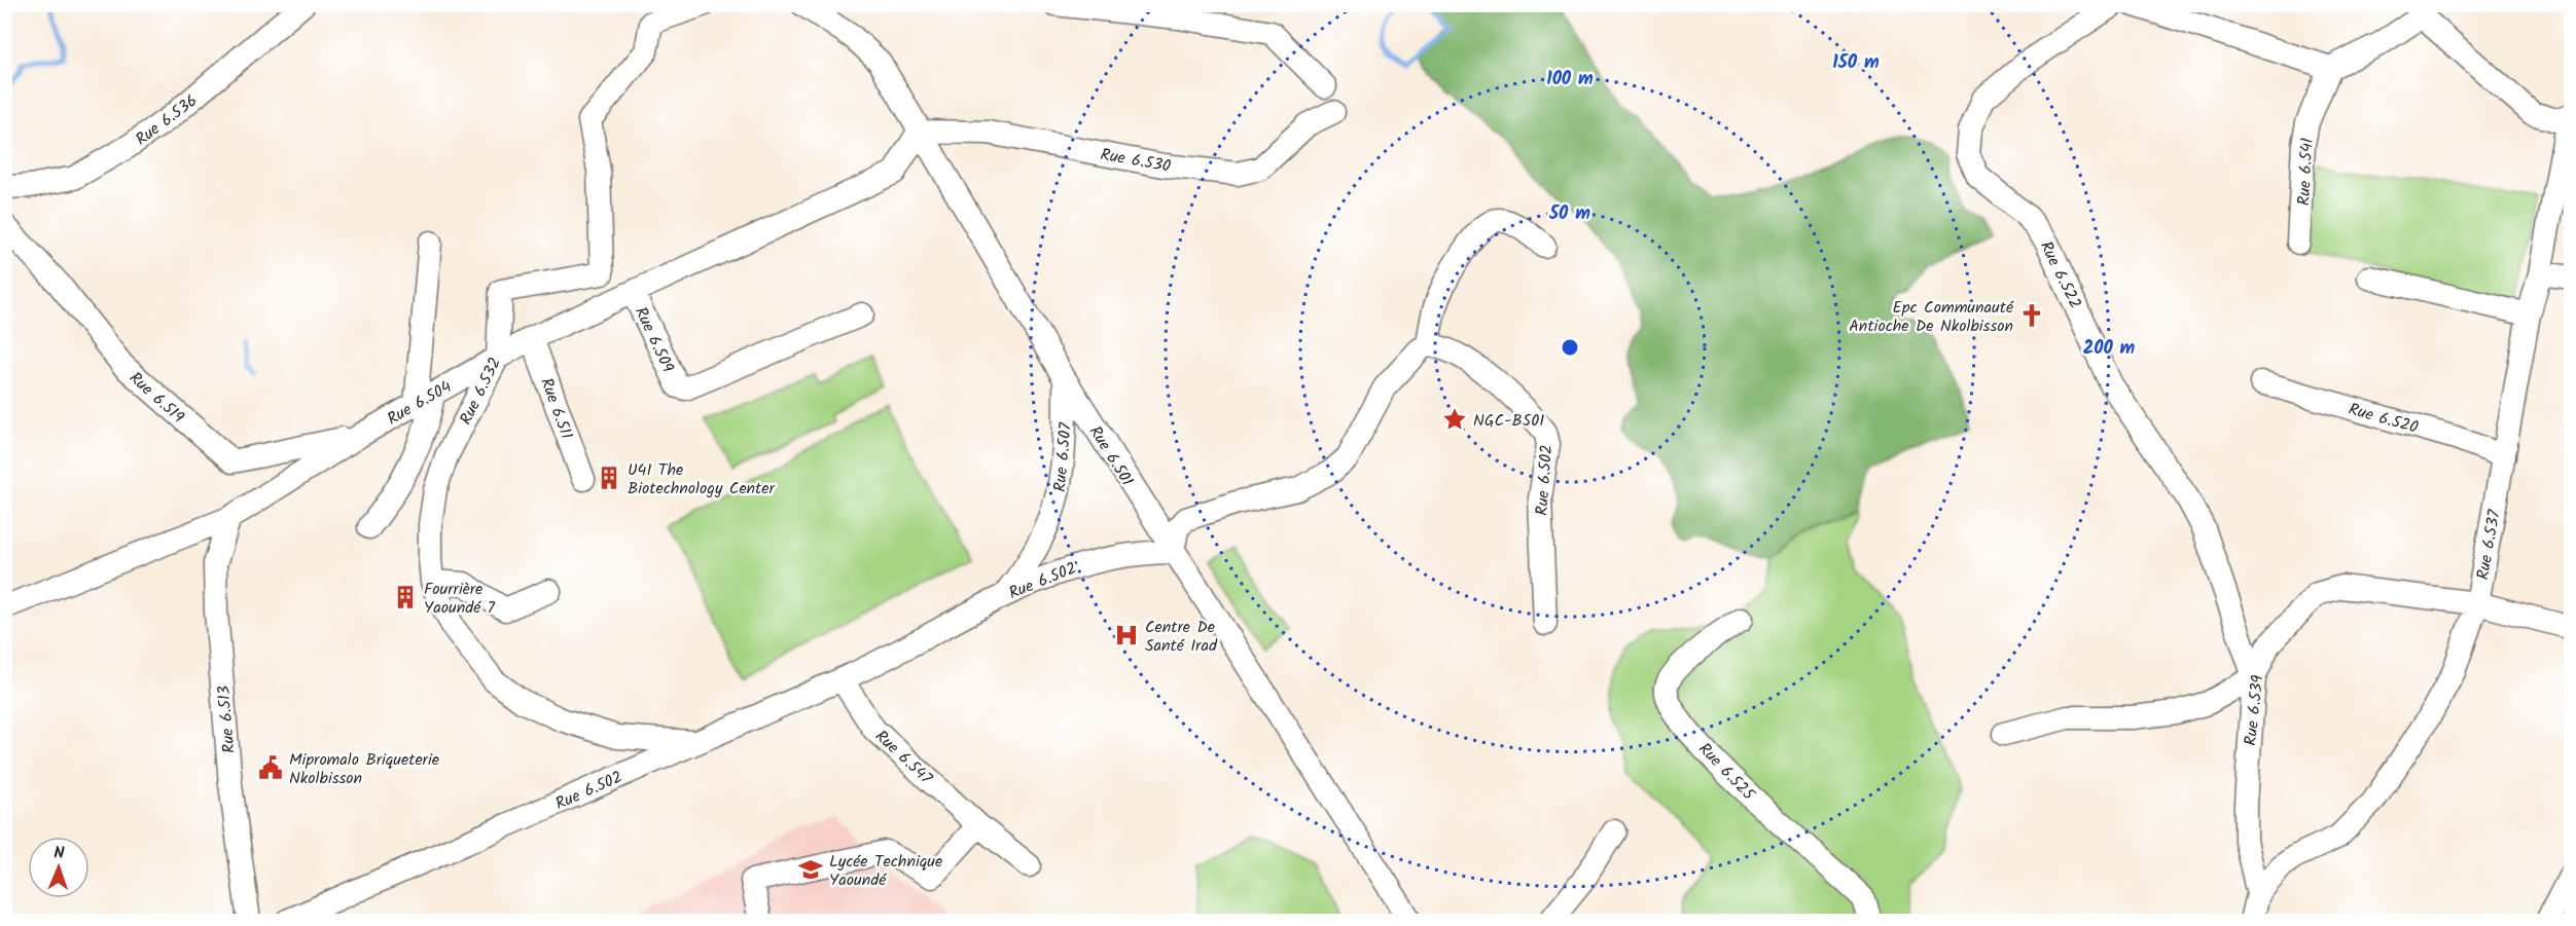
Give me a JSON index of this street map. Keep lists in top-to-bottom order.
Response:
{
  "streets": {
    "street": [
      "Rue 6.536",
      "Rue 6.530",
      "Rue 6.541",
      "Rue 6.522",
      "Rue 6.509",
      "Rue 6.532",
      "Rue 6.519",
      "Rue 6.504",
      "Rue 6.511",
      "Rue 6.520",
      "Rue 6.501",
      "Rue 6.507",
      "Rue 6.502",
      "Rue 6.537",
      "Rue 6.539",
      "Rue 6.513",
      "Rue 6.547",
      "Rue 6.525"
    ]
  },
  "crossings": [
    ["Rue 6.530", "Rue 6.504"],
    ["Rue 6.530", "Rue 6.501"],
    ["Rue 6.522", "Rue 6.539"],
    ["Rue 6.509", "Rue 6.504"],
    ["Rue 6.532", "Rue 6.504"],
    ["Rue 6.532", "Rue 6.502"],
    ["Rue 6.519", "Rue 6.504"],
    ["Rue 6.504", "Rue 6.511"],
    ["Rue 6.504", "Rue 6.501"],
    ["Rue 6.504", "Rue 6.513"],
    ["Rue 6.520", "Rue 6.537"],
    ["Rue 6.501", "Rue 6.507"],
    ["Rue 6.501", "Rue 6.502"],
    ["Rue 6.507", "Rue 6.502"],
    ["Rue 6.502", "Rue 6.547"],
    ["Rue 6.537", "Rue 6.539"]
  ],
  "places": {
    "church": ["Epc Communauté Antioche De Nkolbisson"],
    "place": ["NGC-B501"],
    "building": ["U41 The Biotechnology Center", "Fourrière Yaoundé 7"],
    "hospital": ["Centre De Santé Irad"],
    "public building": ["Mipromalo Briqueterie Nkolbisson"],
    "school or university": ["Lycée Technique Yaoundé"]
  },
  "north": "top",
  "rings": [
    "150 m",
    "100 m",
    "50 m",
    "200 m"
  ]
}
